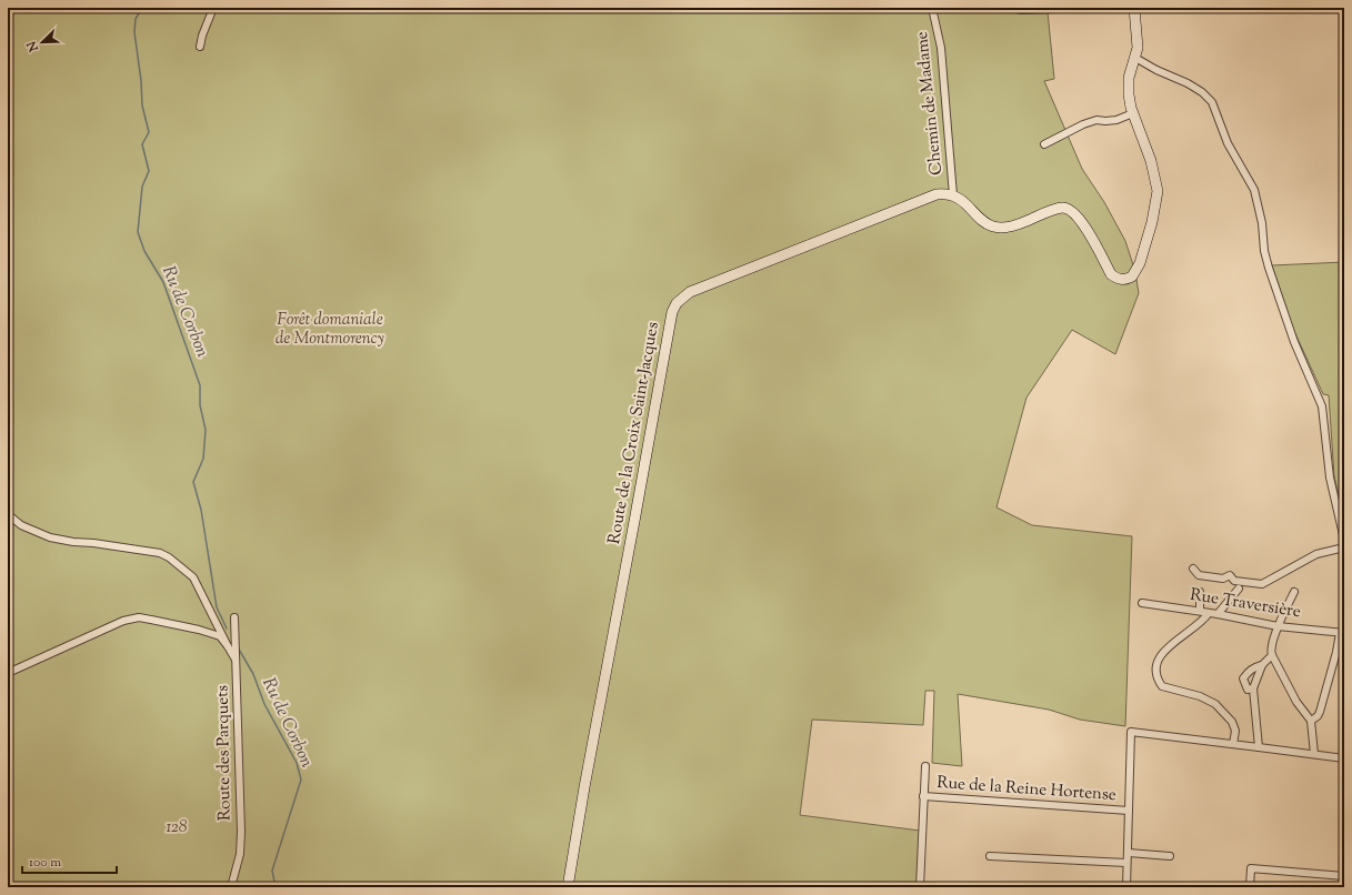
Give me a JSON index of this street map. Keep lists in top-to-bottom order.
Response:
{
  "streets": {
    "street": [
      "Chemin de Madame",
      "Route de la Croix Saint-Jacques",
      "Rue Traversière",
      "Route des Parquets",
      "Rue de la Reine Hortense"
    ]
  },
  "crossings": [
    ["Chemin de Madame", "Route de la Croix Saint-Jacques"]
  ],
  "water": ["Ru de Corbon"],
  "parks": ["Forêt domaniale de Montmorency", "128"],
  "scale_bar": "100 m",
  "north": "bottom left"
}
